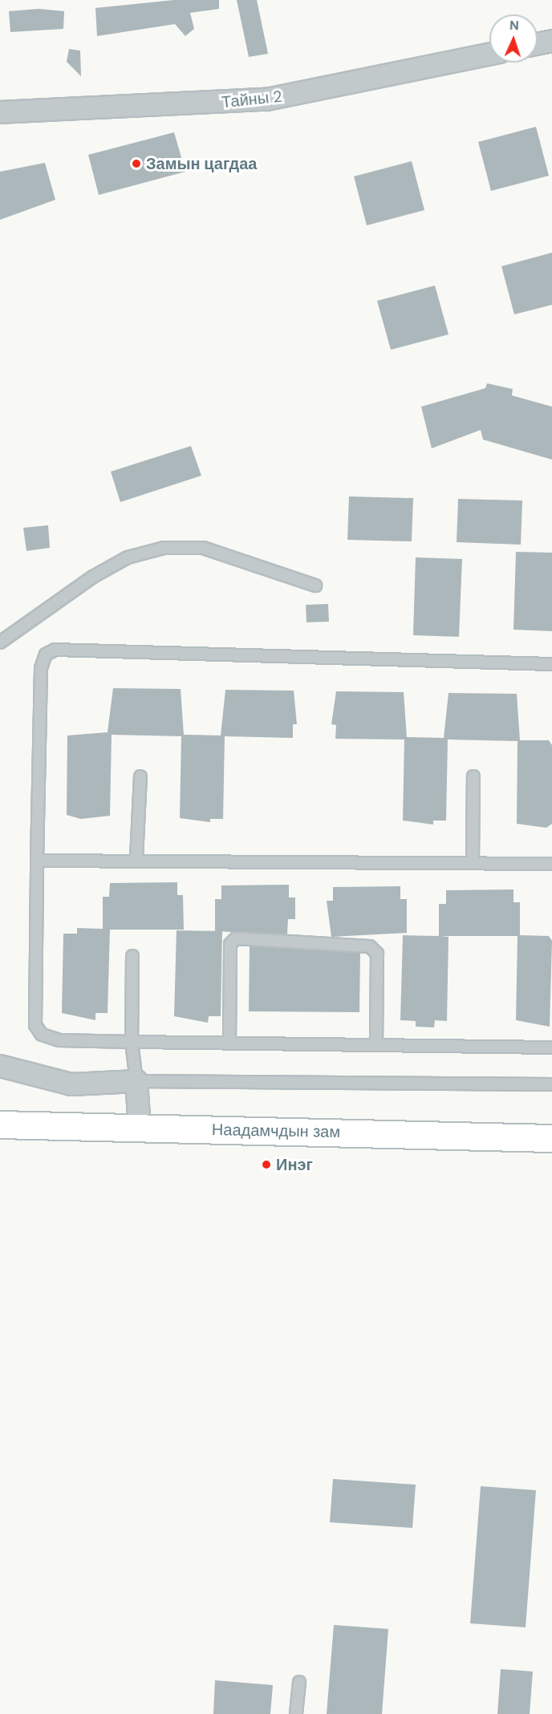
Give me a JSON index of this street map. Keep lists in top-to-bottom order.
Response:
{
  "streets": {
    "main road": ["Наадамчдын зам"],
    "street": ["Тайны 2"]
  },
  "places": ["Замын цагдаа", "Инэг"],
  "north": "top"
}
